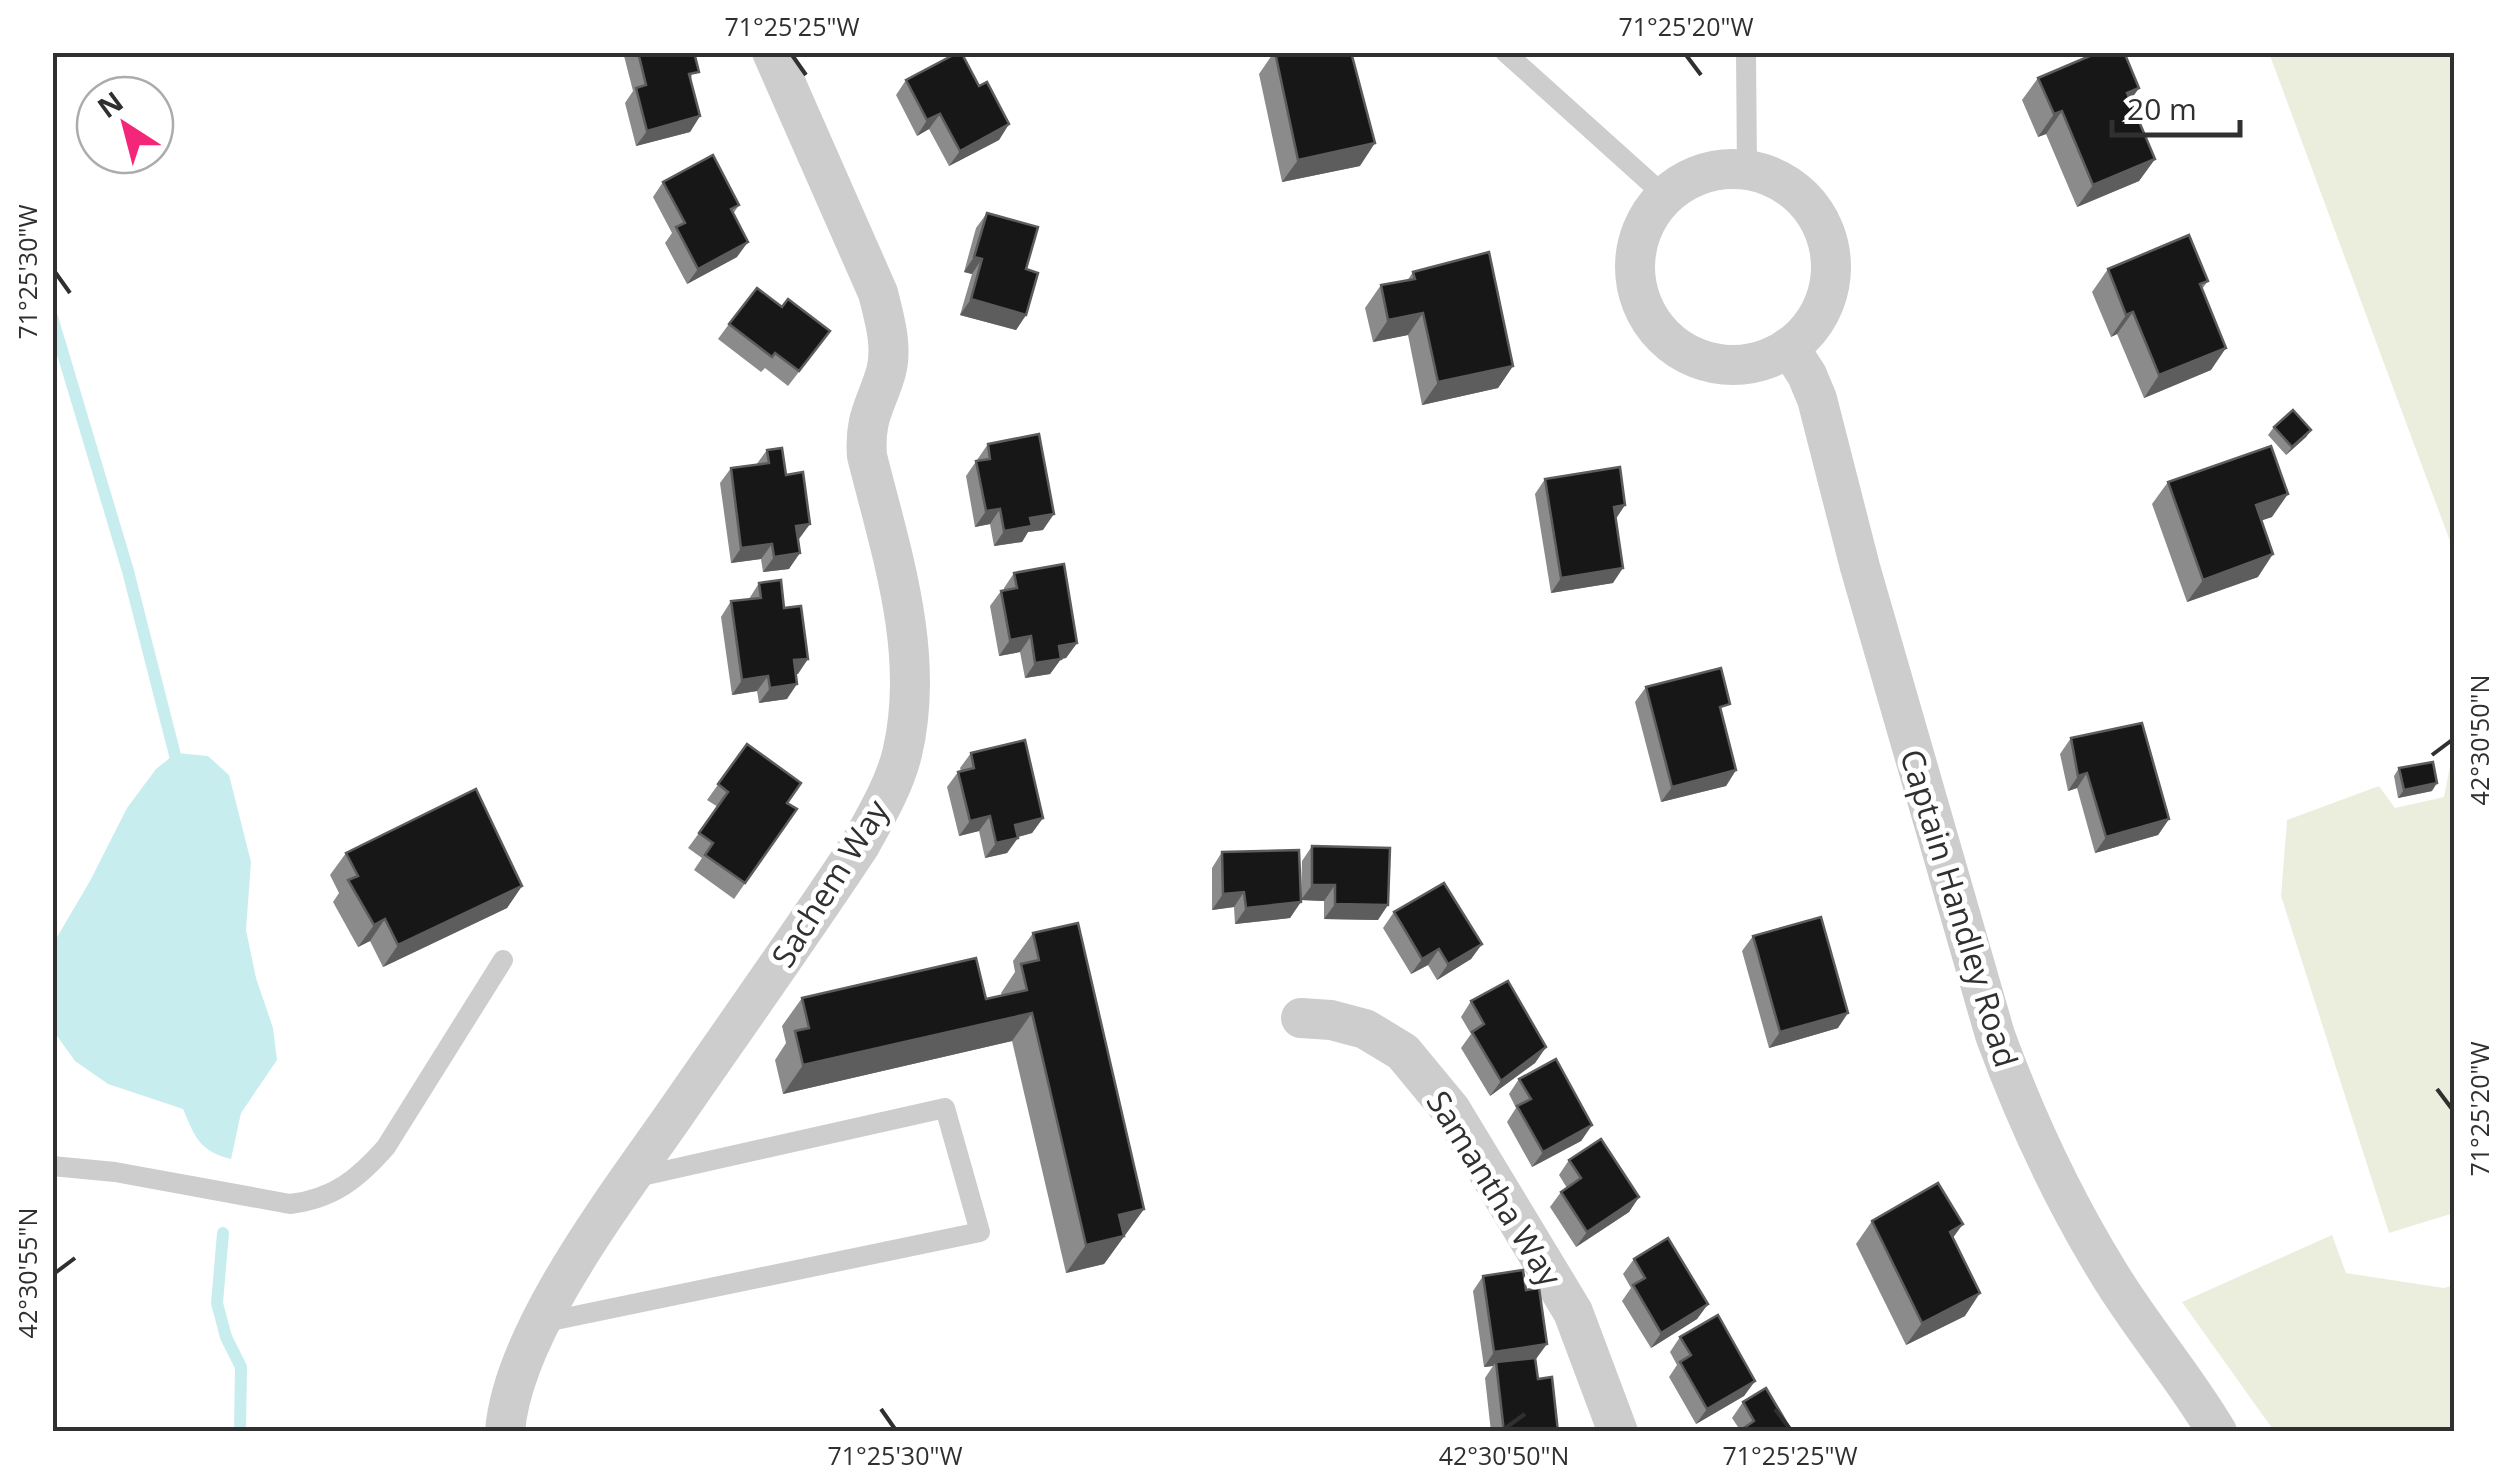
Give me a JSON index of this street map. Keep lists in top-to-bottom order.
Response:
{
  "streets": {
    "street": ["Sachem Way", "Captain Handley Road", "Samantha Way"]
  },
  "scale_bar": "20 m",
  "north": "top left",
  "coordinates": [
    "71°25'25\"W",
    "71°25'20\"W",
    "71°25'30\"W",
    "42°30'50\"N",
    "42°30'55\"N"
  ]
}
